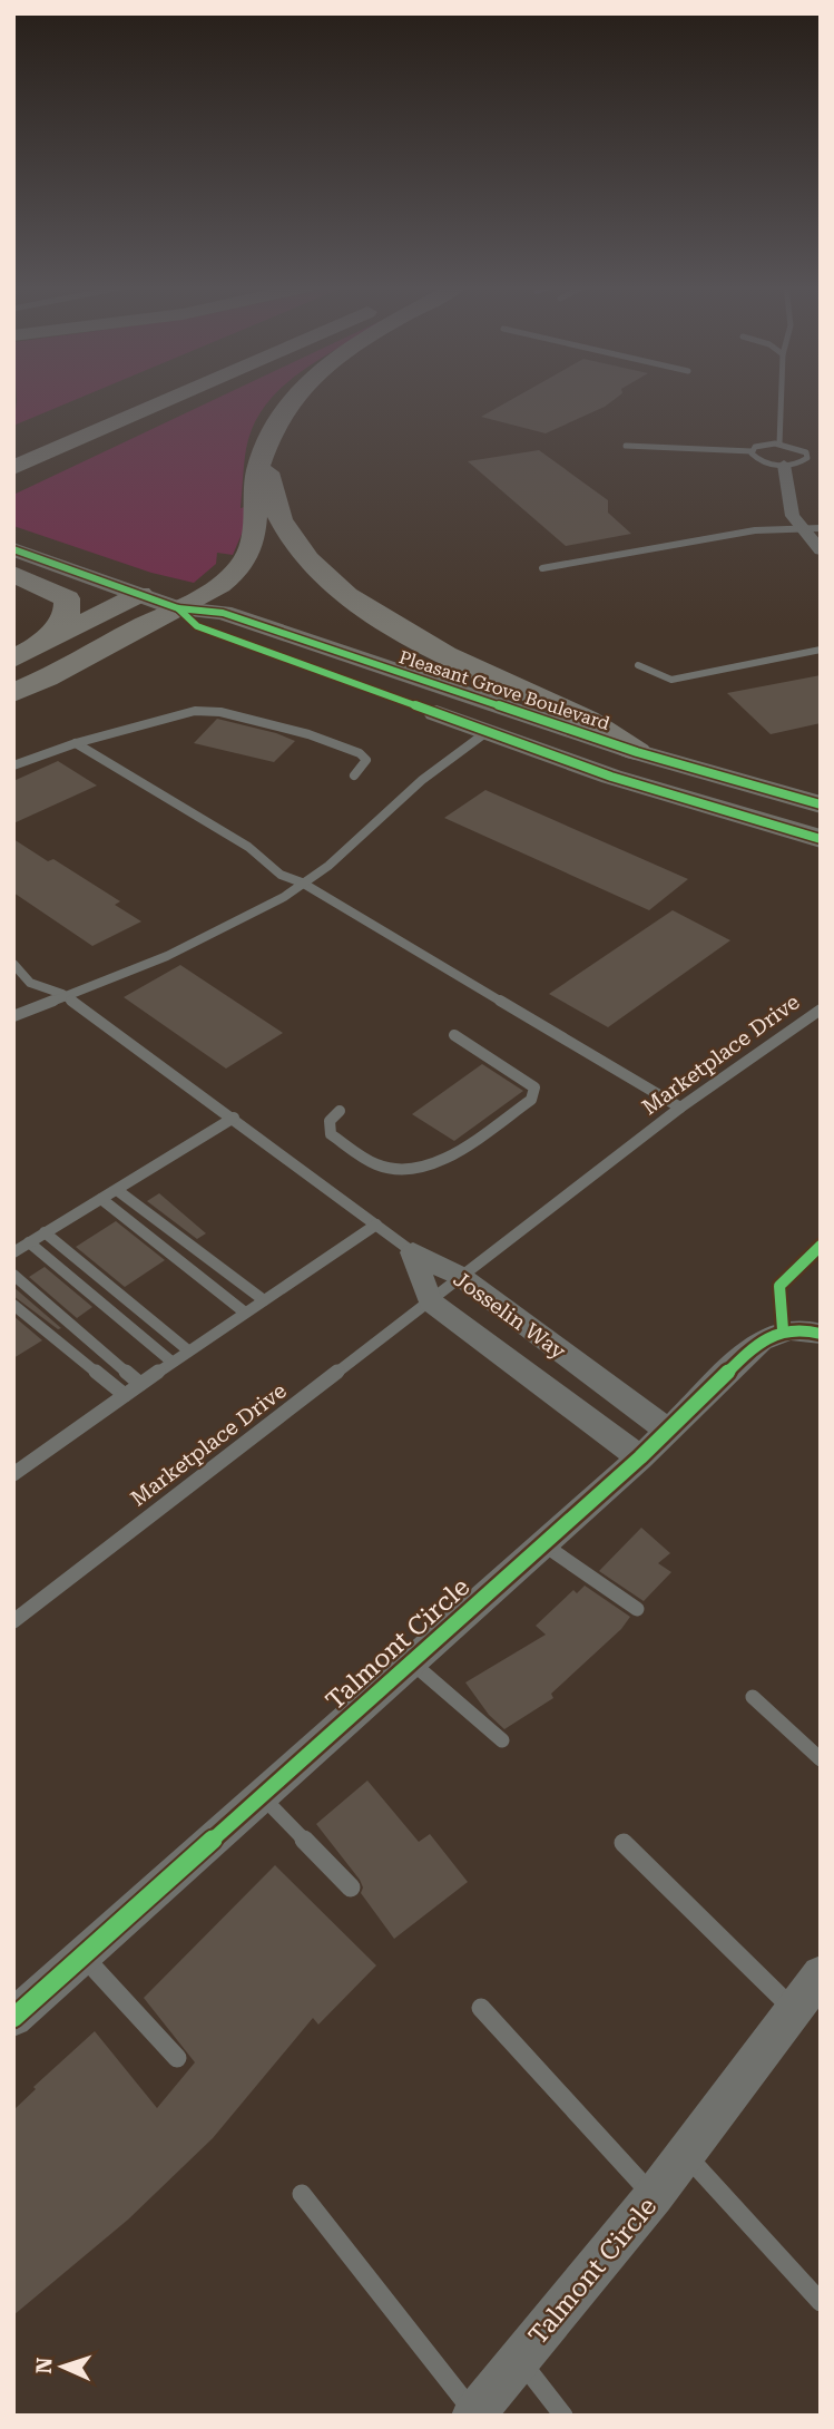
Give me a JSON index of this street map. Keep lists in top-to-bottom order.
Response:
{
  "streets": {
    "main road": ["Pleasant Grove Boulevard"],
    "street": ["Josselin Way", "Talmont Circle"],
    "lane": ["Marketplace Drive"]
  },
  "crossings": [
    ["Marketplace Drive", "Josselin Way"],
    ["Josselin Way", "Talmont Circle"]
  ],
  "north": "left"
}
